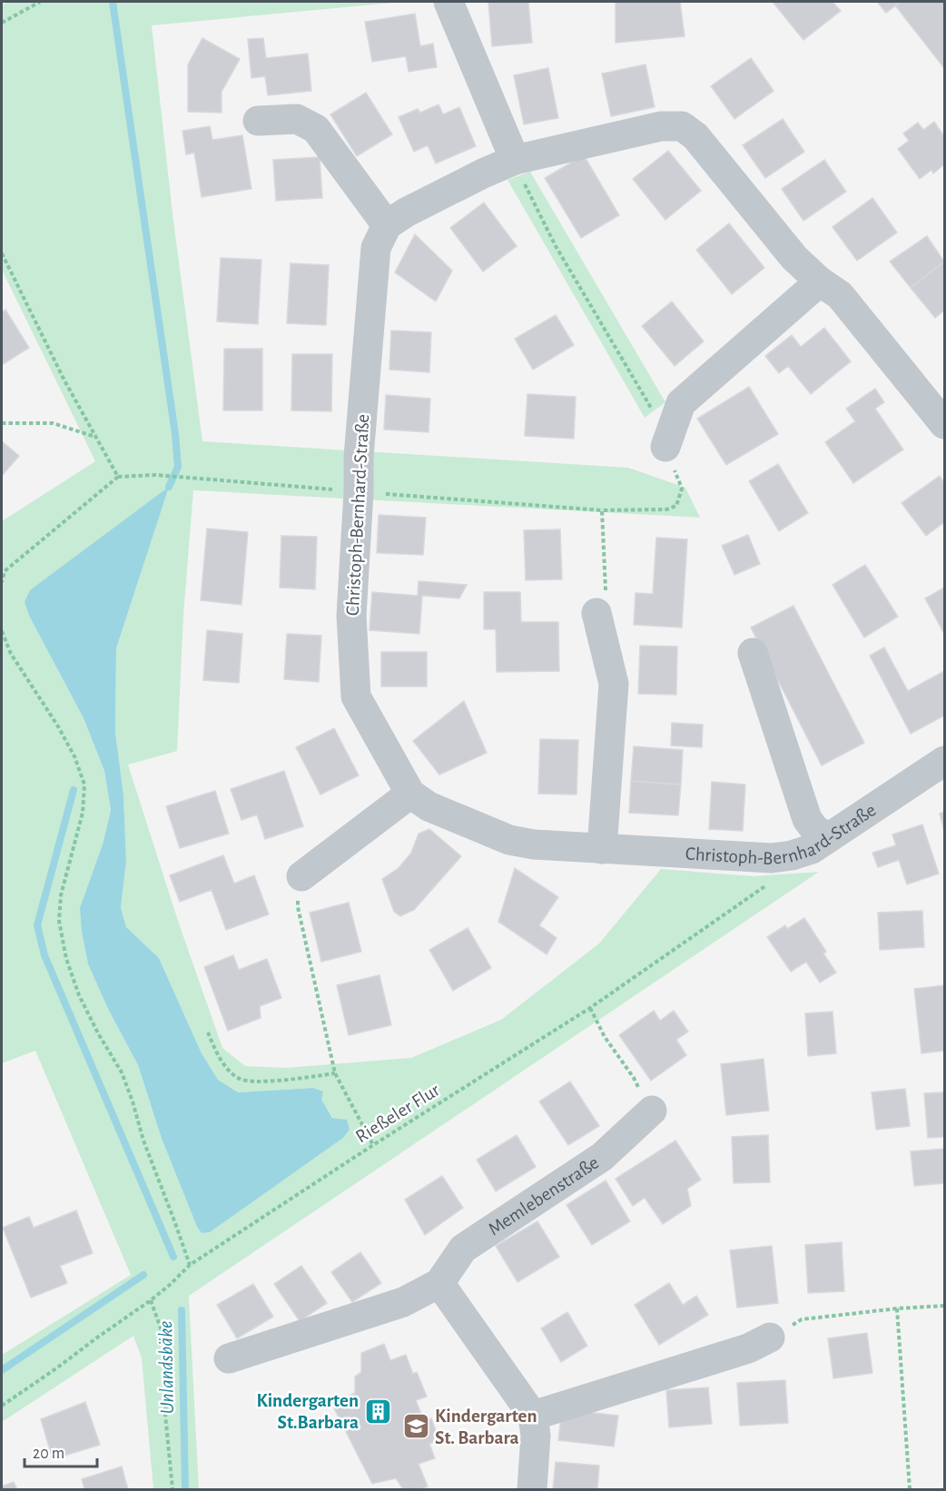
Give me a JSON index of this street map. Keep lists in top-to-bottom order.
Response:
{
  "streets": {
    "street": ["Christoph-Bernhard-Straße", "Memlebenstraße"],
    "path": ["Rießeler Flur"]
  },
  "water": ["Unlandsbäke"],
  "places": {
    "building": ["Kindergarten St.Barbara"],
    "school or university": ["Kindergarten St. Barbara"]
  },
  "scale_bar": "20 m"
}
